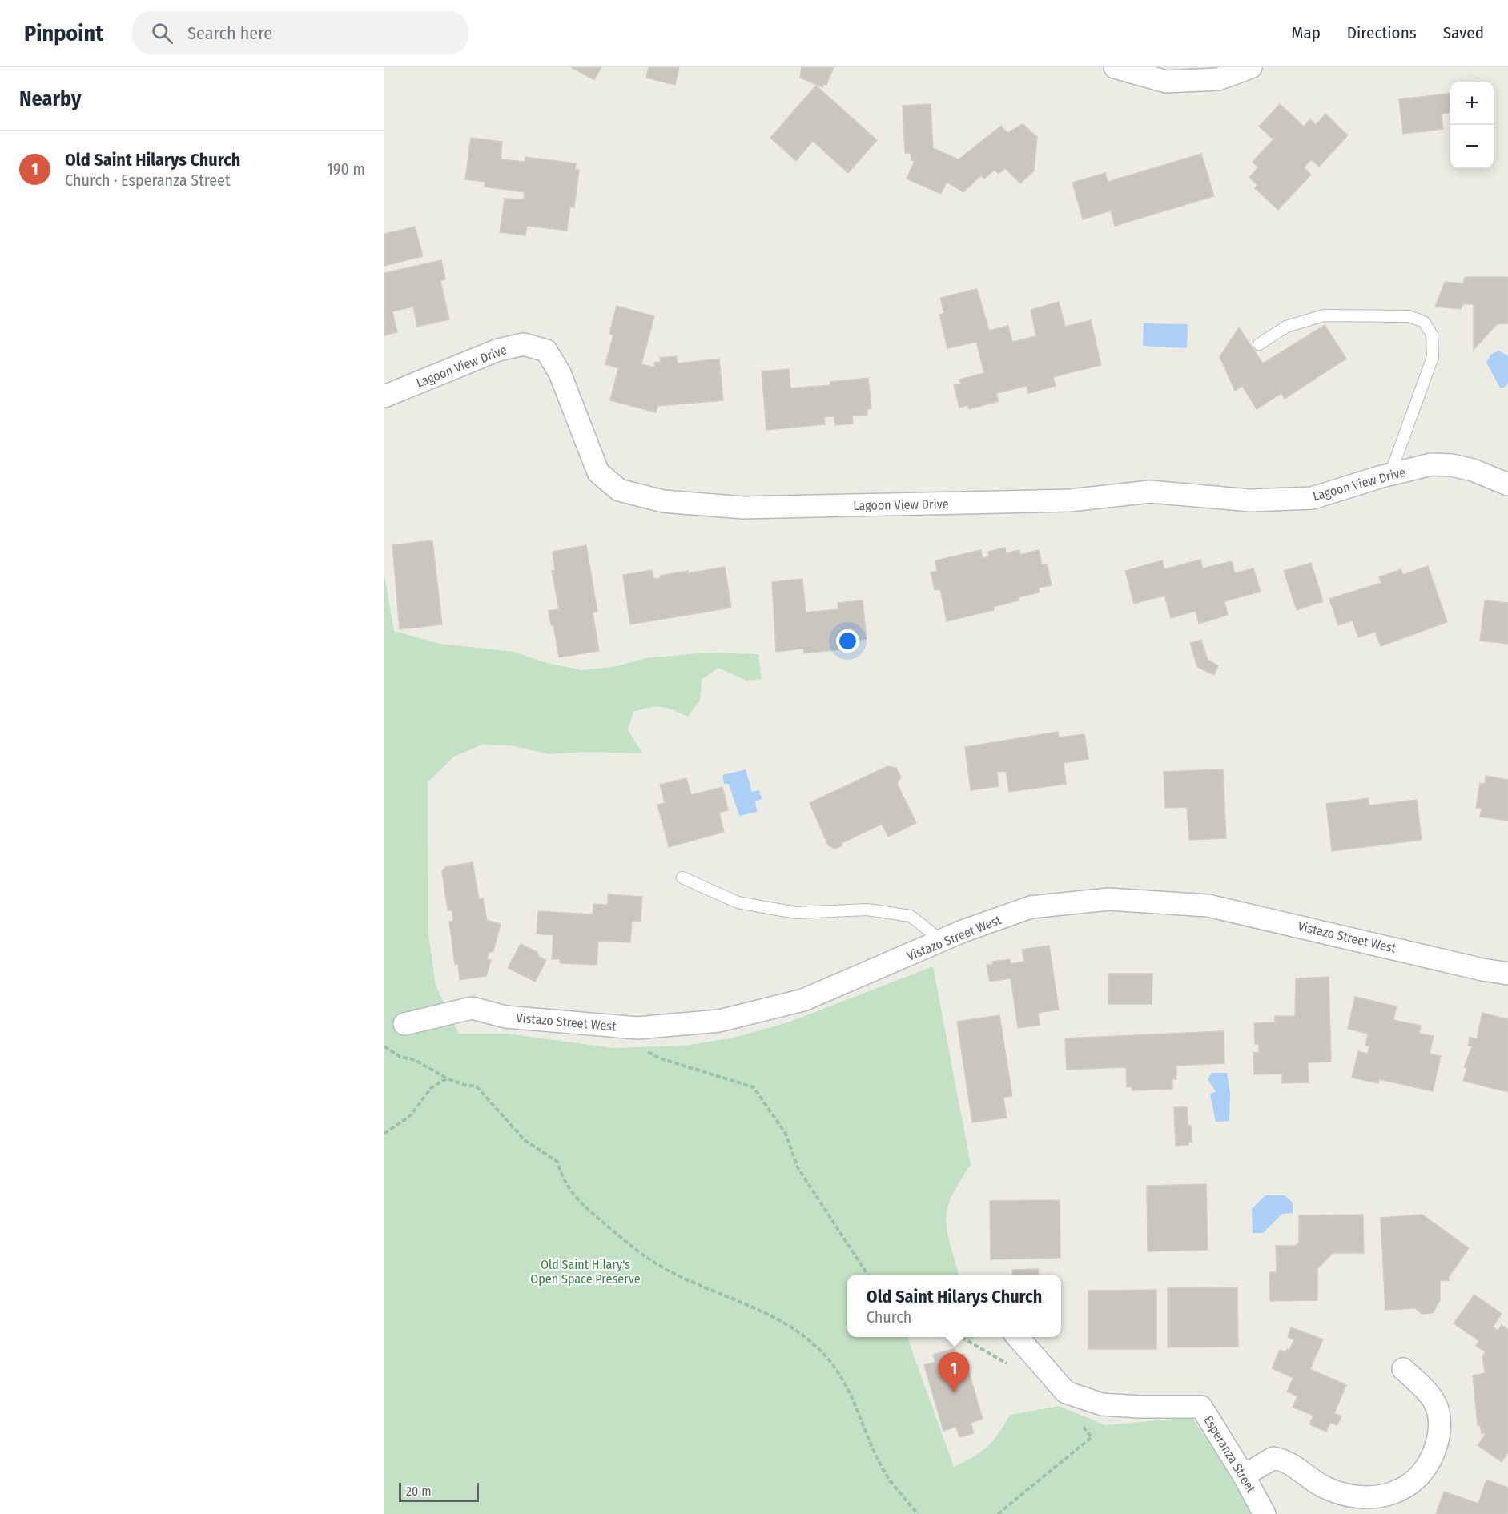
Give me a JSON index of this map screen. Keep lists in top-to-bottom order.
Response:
{
  "streets": {
    "street": ["Lagoon View Drive", "Vistazo Street West", "Esperanza Street"]
  },
  "parks": ["Old Saint Hilary's Open Space Preserve"],
  "scale_bar": "20 m",
  "page": {
    "header": "Pinpoint",
    "search": "Search here",
    "nav": ["Map", "Directions", "Saved"],
    "heading": "Nearby",
    "map_buttons": ["+", "−"],
    "list": [
      {
        "mark": "1",
        "name": "Old Saint Hilarys Church",
        "note": "Church · Esperanza Street",
        "value": "190 m"
      }
    ],
    "popup": ["Old Saint Hilarys Church", "Church"],
    "pins": "1",
    "scale": "20 m"
  }
}
